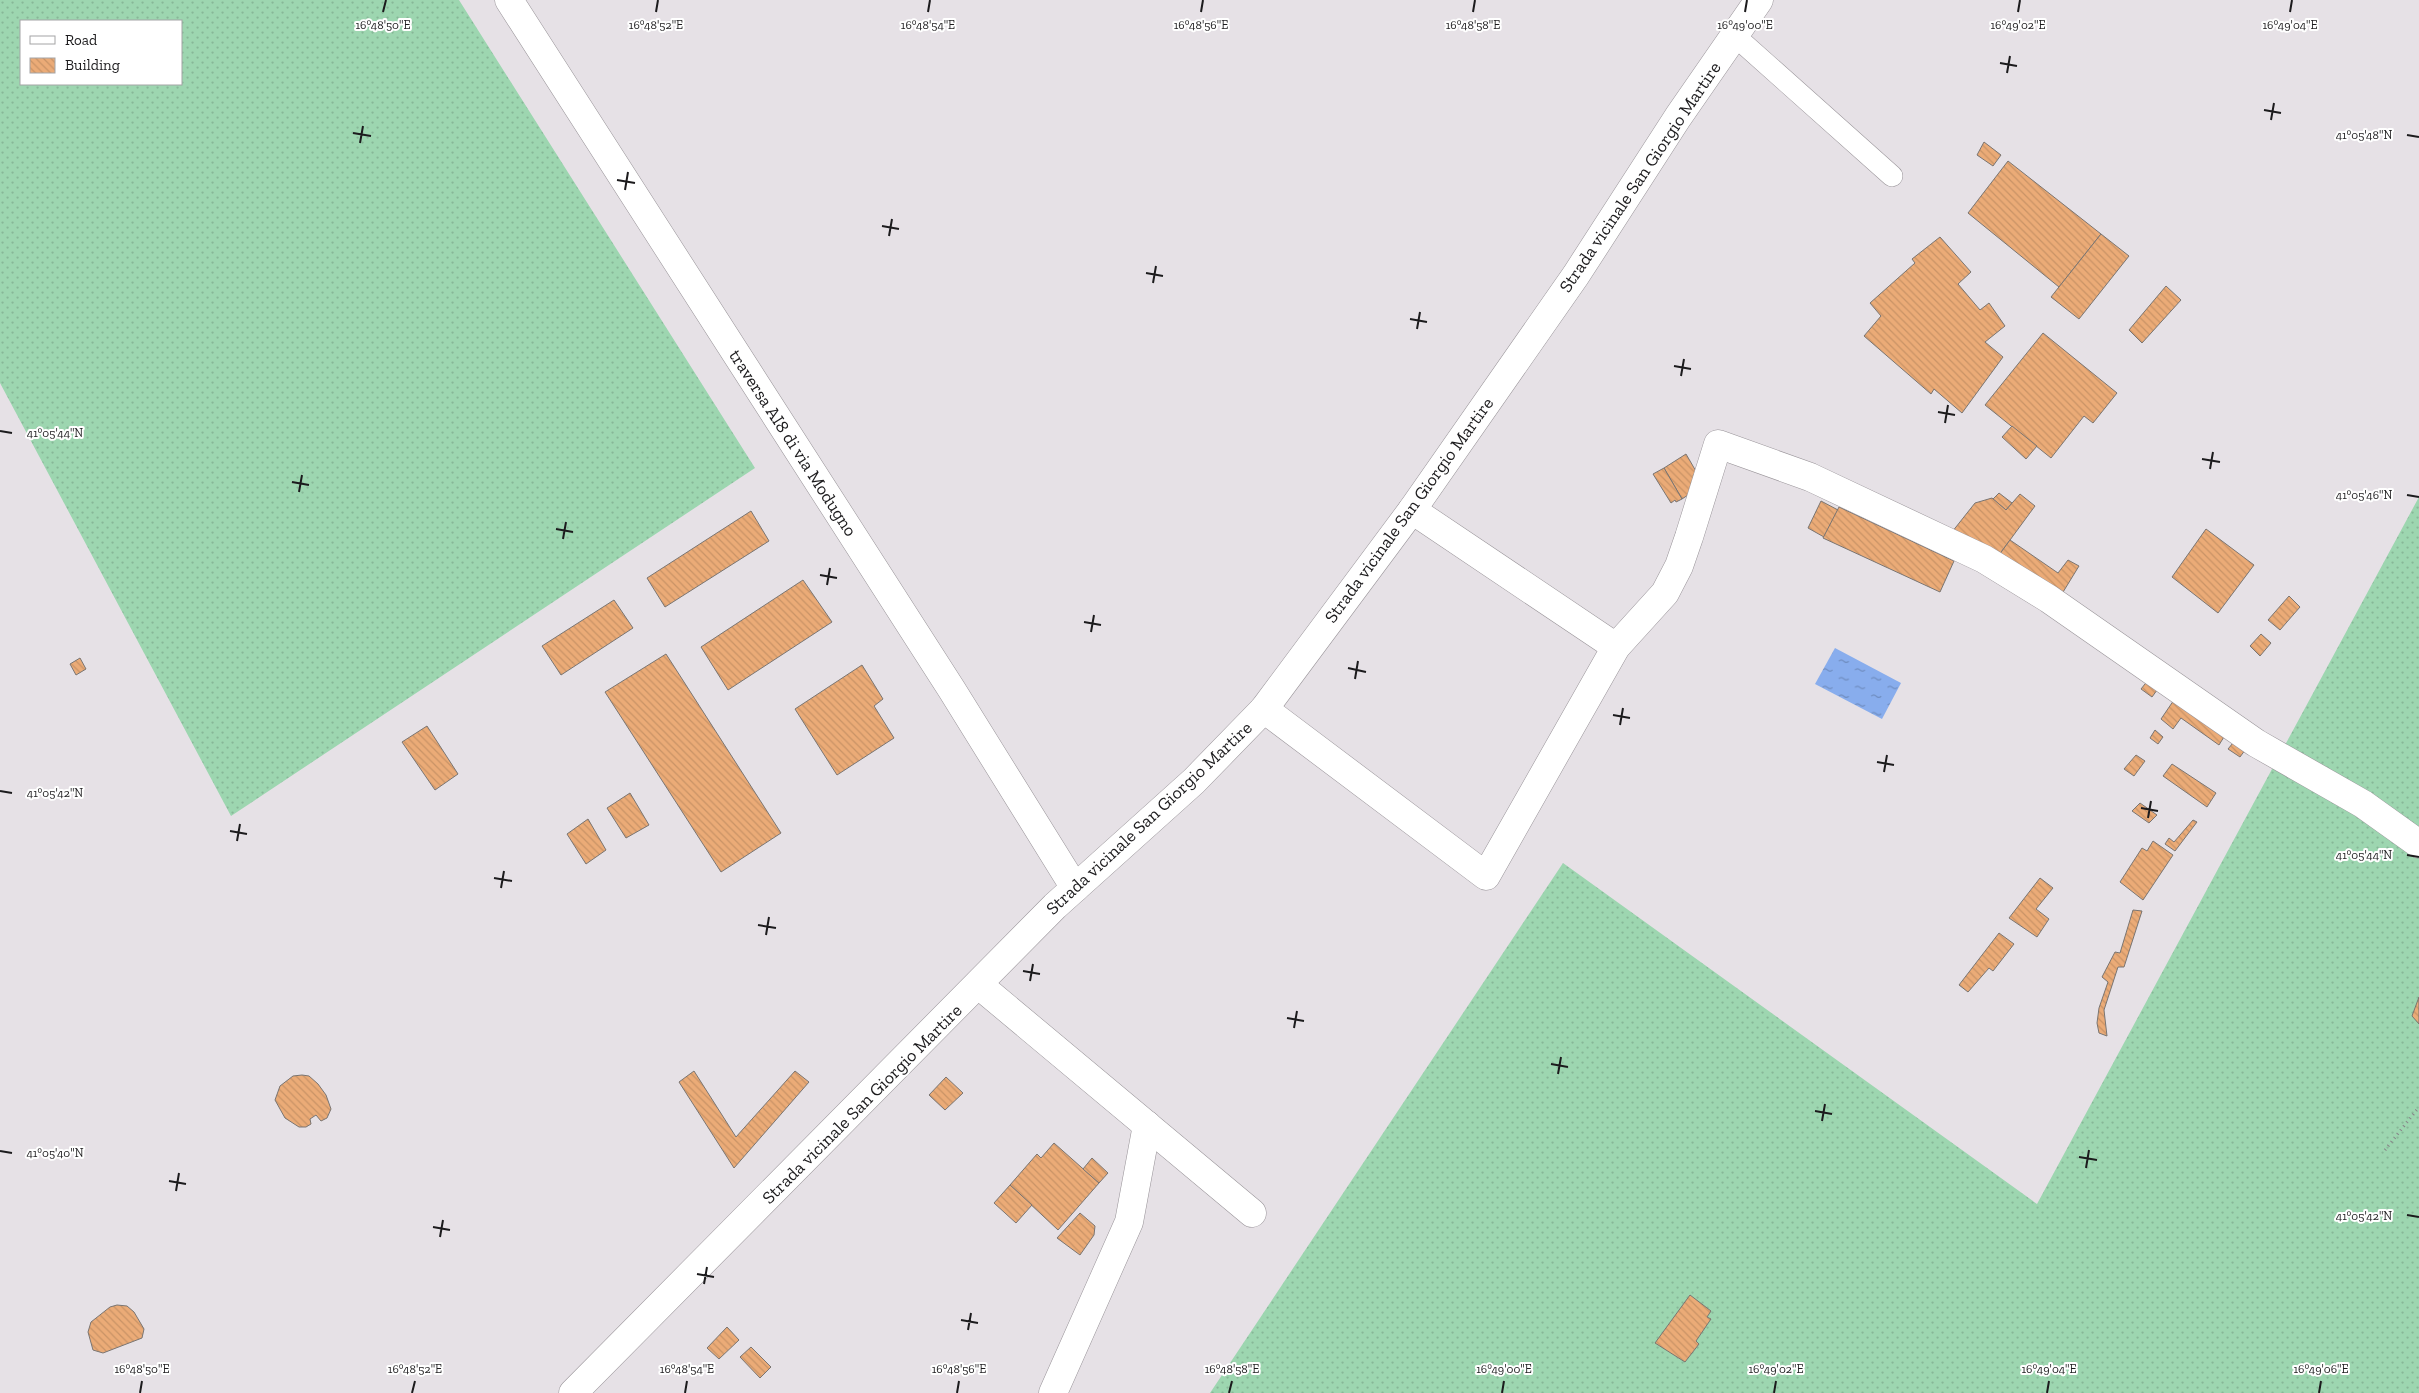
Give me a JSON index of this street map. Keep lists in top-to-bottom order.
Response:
{
  "streets": {
    "street": ["Strada vicinale San Giorgio Martire", "traversa AI8 di via Modugno"]
  },
  "crossings": [
    ["Strada vicinale San Giorgio Martire", "traversa AI8 di via Modugno"]
  ],
  "legend": ["Road", "Building"],
  "coordinates": [
    "16°48'50\"E",
    "16°48'52\"E",
    "16°48'54\"E",
    "16°48'56\"E",
    "16°48'58\"E",
    "16°49'00\"E",
    "16°49'02\"E",
    "16°49'04\"E",
    "41°05'48\"N",
    "41°05'44\"N",
    "41°05'46\"N",
    "41°05'42\"N",
    "41°05'40\"N",
    "16°49'06\"E"
  ]
}
